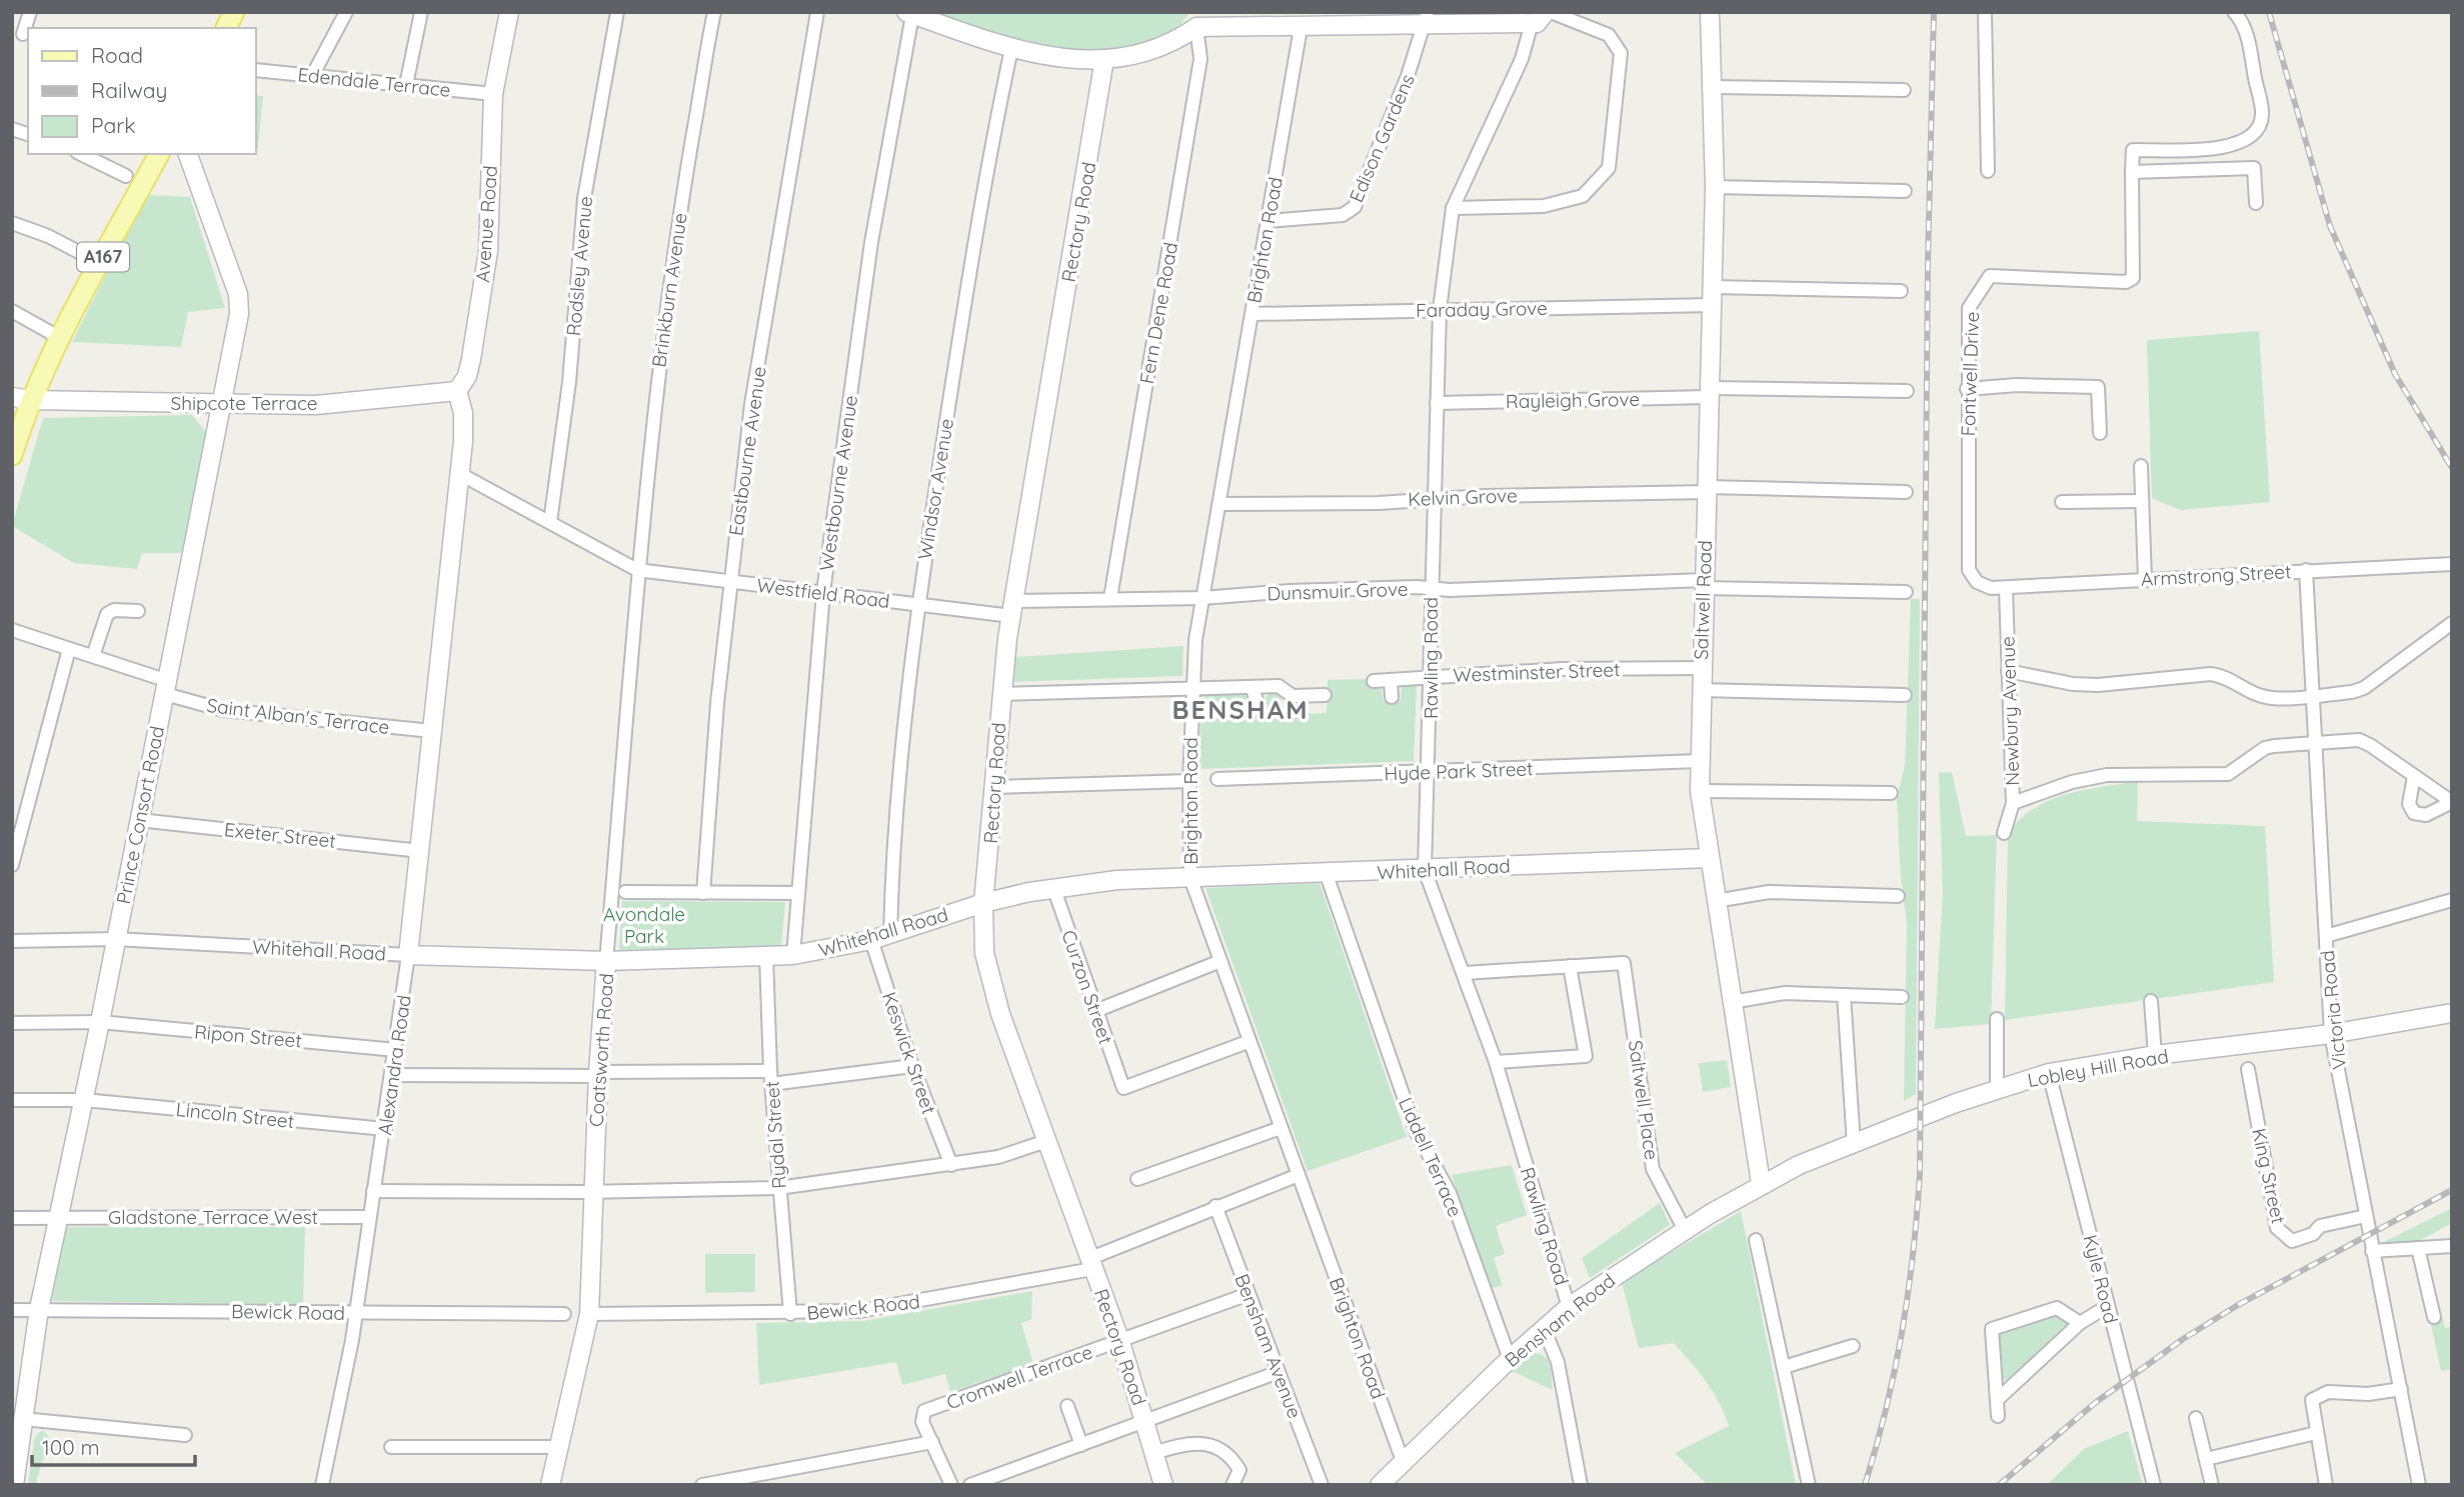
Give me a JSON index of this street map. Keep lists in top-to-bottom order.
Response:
{
  "streets": {
    "main road": ["A167"],
    "street": [
      "Edendale Terrace",
      "Edison Gardens",
      "Rectory Road",
      "Avenue Road",
      "Brighton Road",
      "Rodsley Avenue",
      "Brinkburn Avenue",
      "Faraday Grove",
      "Fern Dene Road",
      "Fontwell Drive",
      "Rayleigh Grove",
      "Shipcote Terrace",
      "Eastbourne Avenue",
      "Westbourne Avenue",
      "Windsor Avenue",
      "Kelvin Grove",
      "Armstrong Street",
      "Dunsmuir Grove",
      "Westfield Road",
      "Saltwell Road",
      "Rawling Road",
      "Westminster Street",
      "Newbury Avenue",
      "Saint Alban's Terrace",
      "Hyde Park Street",
      "Prince Consort Road",
      "Exeter Street",
      "Whitehall Road",
      "Curzon Street",
      "Victoria Road",
      "Ripon Street",
      "Coatsworth Road",
      "Keswick Street",
      "Alexandra Road",
      "Lobley Hill Road",
      "Saltwell Place",
      "Lincoln Street",
      "Rydal Street",
      "Liddell Terrace",
      "King Street",
      "Gladstone Terrace West",
      "Kyle Road",
      "Bewick Road",
      "Bensham Road",
      "Bensham Avenue",
      "Cromwell Terrace"
    ]
  },
  "crossings": [
    ["Edendale Terrace", "Avenue Road"],
    ["Edison Gardens", "Brighton Road"],
    ["Rectory Road", "Dunsmuir Grove"],
    ["Rectory Road", "Westfield Road"],
    ["Rectory Road", "Whitehall Road"],
    ["Rectory Road", "Bewick Road"],
    ["Rectory Road", "Cromwell Terrace"],
    ["Avenue Road", "Shipcote Terrace"],
    ["Brighton Road", "Faraday Grove"],
    ["Brighton Road", "Kelvin Grove"],
    ["Brighton Road", "Dunsmuir Grove"],
    ["Brighton Road", "Whitehall Road"],
    ["Brighton Road", "Curzon Street"],
    ["Brighton Road", "Bewick Road"],
    ["Brighton Road", "Bensham Road"],
    ["A167", "Shipcote Terrace"],
    ["Brinkburn Avenue", "Westfield Road"],
    ["Brinkburn Avenue", "Coatsworth Road"],
    ["Faraday Grove", "Saltwell Road"],
    ["Faraday Grove", "Rawling Road"],
    ["Fern Dene Road", "Dunsmuir Grove"],
    ["Fontwell Drive", "Armstrong Street"],
    ["Rayleigh Grove", "Saltwell Road"],
    ["Rayleigh Grove", "Rawling Road"],
    ["Shipcote Terrace", "Prince Consort Road"],
    ["Eastbourne Avenue", "Westfield Road"],
    ["Westbourne Avenue", "Westfield Road"],
    ["Westbourne Avenue", "Whitehall Road"],
    ["Windsor Avenue", "Westfield Road"],
    ["Windsor Avenue", "Whitehall Road"],
    ["Kelvin Grove", "Saltwell Road"],
    ["Kelvin Grove", "Rawling Road"],
    ["Armstrong Street", "Newbury Avenue"],
    ["Armstrong Street", "Victoria Road"],
    ["Dunsmuir Grove", "Westfield Road"],
    ["Dunsmuir Grove", "Saltwell Road"],
    ["Dunsmuir Grove", "Rawling Road"],
    ["Westfield Road", "Coatsworth Road"],
    ["Saltwell Road", "Westminster Street"],
    ["Saltwell Road", "Hyde Park Street"],
    ["Saltwell Road", "Whitehall Road"],
    ["Saltwell Road", "Lobley Hill Road"],
    ["Saltwell Road", "Bensham Road"],
    ["Rawling Road", "Westminster Street"],
    ["Rawling Road", "Hyde Park Street"],
    ["Rawling Road", "Whitehall Road"],
    ["Rawling Road", "Bensham Road"],
    ["Saint Alban's Terrace", "Prince Consort Road"],
    ["Saint Alban's Terrace", "Alexandra Road"],
    ["Prince Consort Road", "Exeter Street"],
    ["Prince Consort Road", "Whitehall Road"],
    ["Prince Consort Road", "Ripon Street"],
    ["Prince Consort Road", "Lincoln Street"],
    ["Prince Consort Road", "Gladstone Terrace West"],
    ["Prince Consort Road", "Bewick Road"],
    ["Exeter Street", "Alexandra Road"],
    ["Whitehall Road", "Curzon Street"],
    ["Whitehall Road", "Coatsworth Road"],
    ["Whitehall Road", "Keswick Street"],
    ["Whitehall Road", "Alexandra Road"],
    ["Whitehall Road", "Rydal Street"],
    ["Whitehall Road", "Liddell Terrace"],
    ["Victoria Road", "Lobley Hill Road"],
    ["Victoria Road", "King Street"],
    ["Ripon Street", "Alexandra Road"],
    ["Coatsworth Road", "Bewick Road"],
    ["Alexandra Road", "Lincoln Street"],
    ["Alexandra Road", "Gladstone Terrace West"],
    ["Alexandra Road", "Bewick Road"],
    ["Lobley Hill Road", "Kyle Road"],
    ["Lobley Hill Road", "Bensham Road"],
    ["Saltwell Place", "Bensham Road"],
    ["Rydal Street", "Bewick Road"],
    ["Liddell Terrace", "Bensham Road"],
    ["Bewick Road", "Bensham Avenue"],
    ["Bensham Avenue", "Cromwell Terrace"]
  ],
  "districts": ["BENSHAM"],
  "parks": ["Avondale Park"],
  "legend": ["Road", "Railway", "Park"],
  "scale_bar": "100 m"
}
